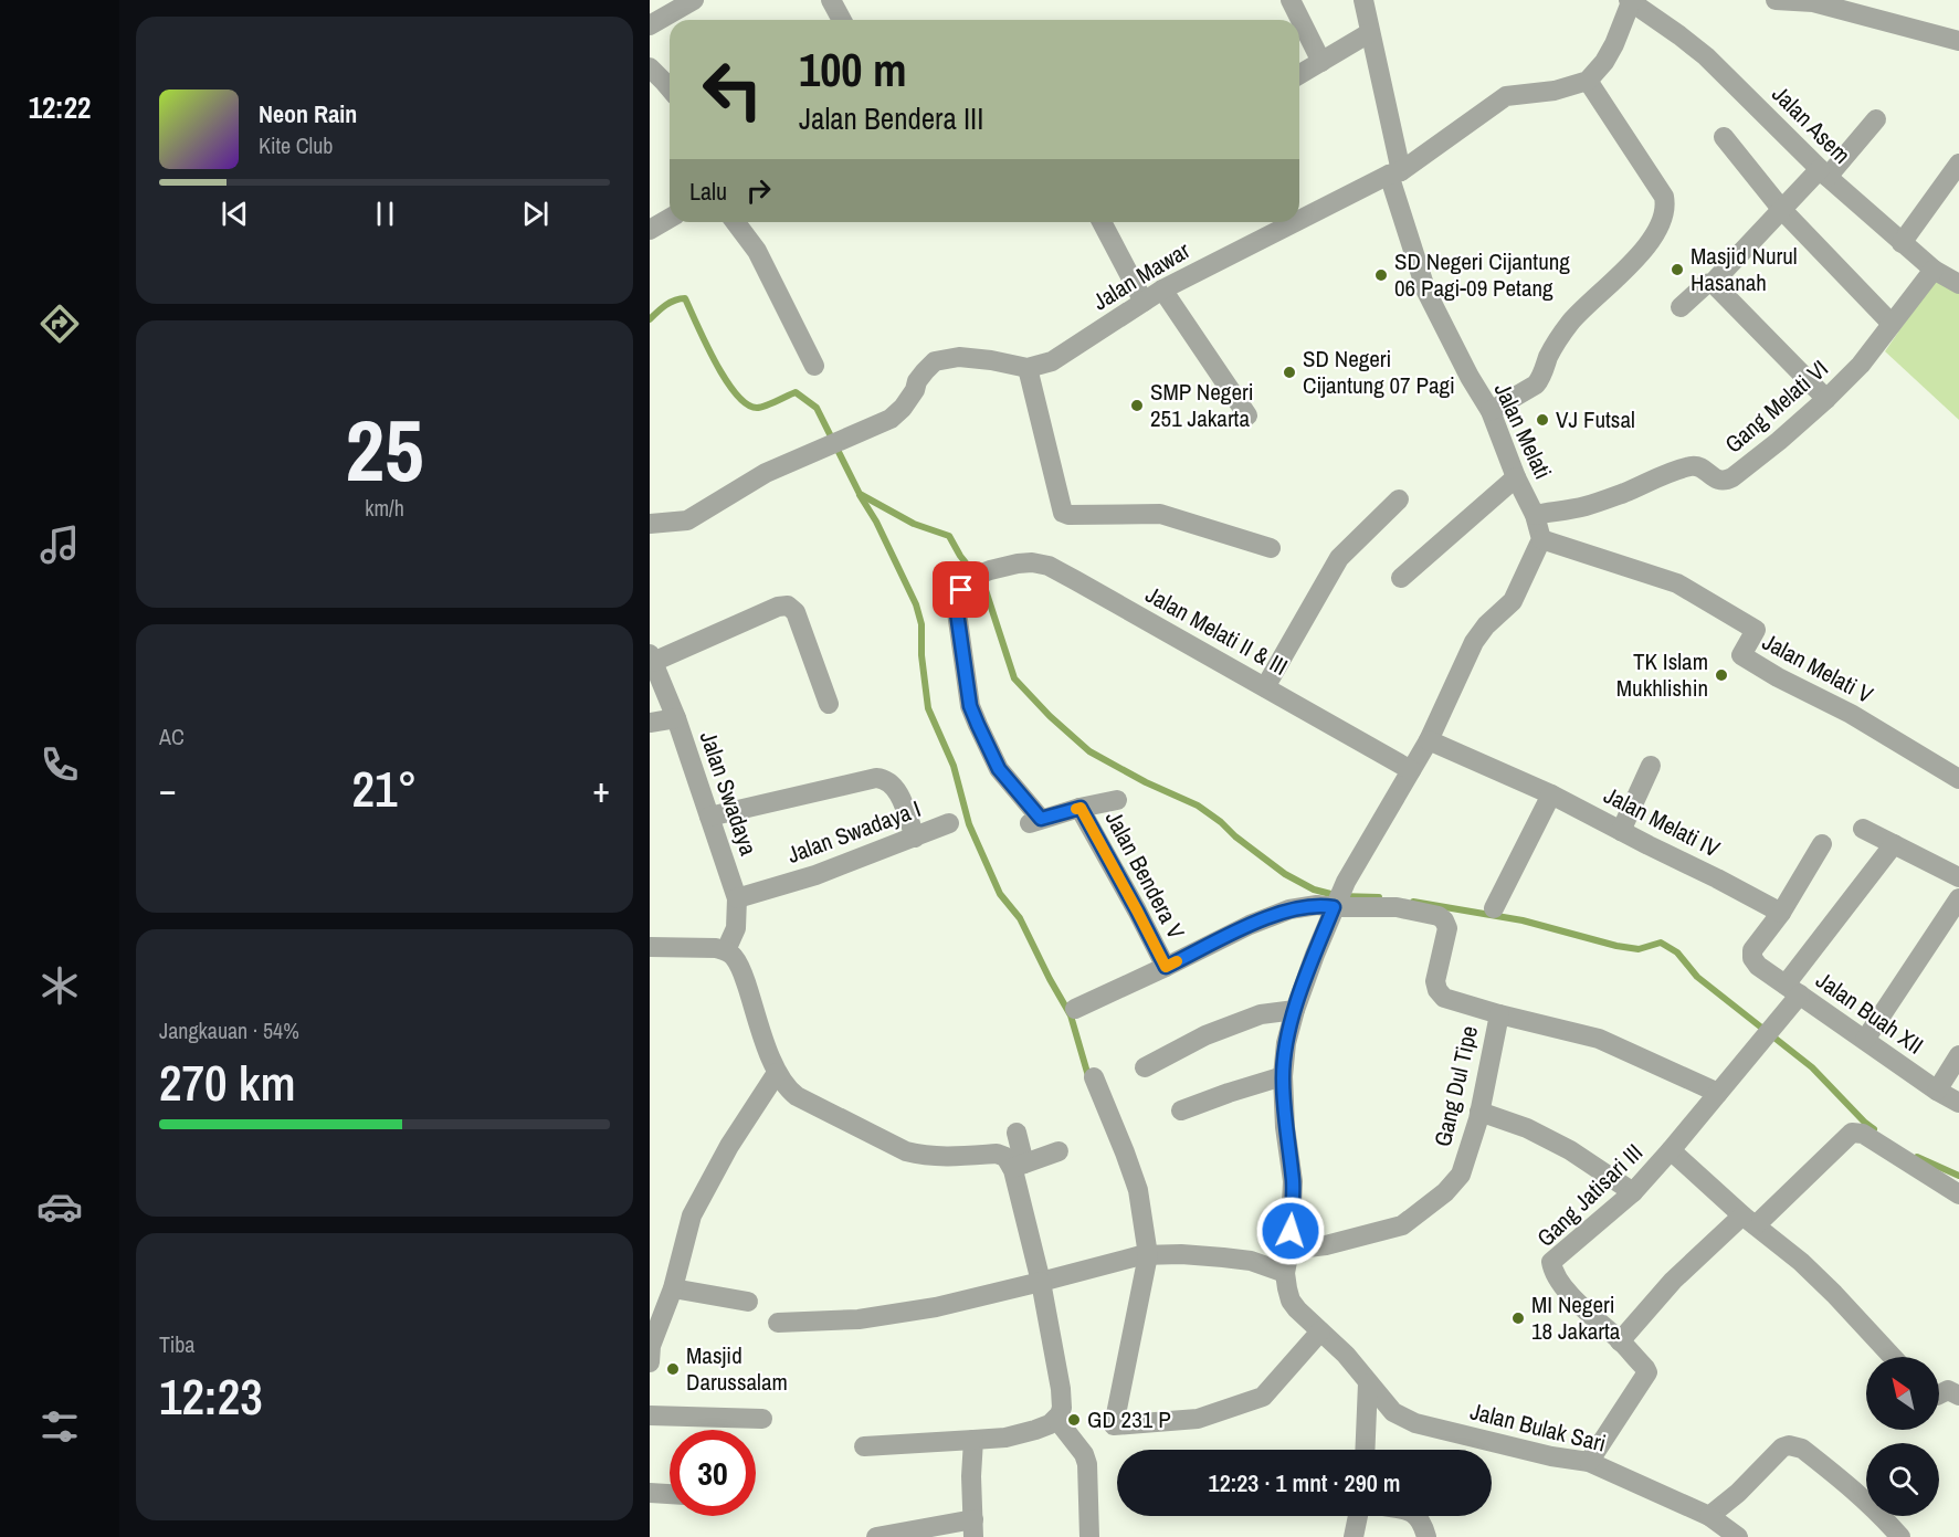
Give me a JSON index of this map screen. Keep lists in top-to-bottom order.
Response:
{
  "streets": {
    "street": [
      "Jalan Asem",
      "Jalan Mawar",
      "Gang Melati VI",
      "Jalan Melati",
      "Jalan Melati II & III",
      "Jalan Melati V",
      "Jalan Swadaya",
      "Jalan Melati IV",
      "Jalan Swadaya I",
      "Jalan Bendera V",
      "Jalan Buah XII",
      "Gang Dul Tipe",
      "Gang Jatisari III",
      "Jalan Bulak Sari"
    ]
  },
  "crossings": [
    ["Jalan Asem", "Gang Melati VI"],
    ["Jalan Mawar", "Jalan Melati"],
    ["Gang Melati VI", "Jalan Melati"],
    ["Jalan Melati", "Jalan Melati V"],
    ["Jalan Melati II & III", "Jalan Bendera V"],
    ["Jalan Swadaya", "Jalan Swadaya I"],
    ["Jalan Buah XII", "Gang Jatisari III"],
    ["Gang Jatisari III", "Jalan Bulak Sari"]
  ],
  "places": [
    "Masjid Nurul Hasanah",
    "SD Negeri Cijantung 06 Pagi-09 Petang",
    "SD Negeri Cijantung 07 Pagi",
    "SMP Negeri 251 Jakarta",
    "VJ Futsal",
    "TK Islam Mukhlishin",
    "MI Negeri 18 Jakarta",
    "Masjid Darussalam",
    "GD 231 P"
  ],
  "north": "top left",
  "page": {
    "tabs": "12:22",
    "turn": ["100 m", "Jalan Bendera III"],
    "song": ["Neon Rain", "Kite Club"],
    "then": "Lalu",
    "tile": [
      ["25", "km/h"],
      "AC",
      ["Jangkauan · 54%", "270 km"],
      ["Tiba", "12:23"]
    ],
    "heat": ["−", "21°", "+"],
    "limit": "30",
    "trip": "12:23 · 1 mnt · 290 m"
  }
}
